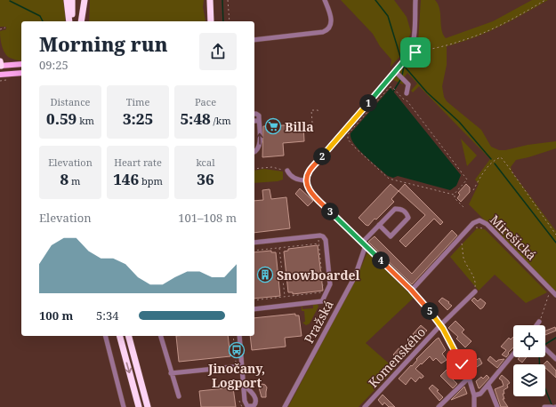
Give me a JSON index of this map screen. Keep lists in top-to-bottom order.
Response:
{
  "streets": {
    "street": ["Mirešická", "Pražská", "Komenského"]
  },
  "places": {
    "supermarket": ["Billa"],
    "building": ["Snowboardel"],
    "bus stop": ["Jinočany, Logport"]
  },
  "page": {
    "heading": ["Morning run", "09:25"],
    "stats": [
      ["Distance", "0.59 km"],
      ["Time", "3:25"],
      ["Pace", "5:48 /km"],
      ["Elevation", "8 m"],
      ["Heart rate", "146 bpm"],
      ["kcal", "36"]
    ],
    "pins": [
      "1",
      "2",
      "3",
      "4",
      "5"
    ],
    "chart": ["Elevation", "101–108 m"],
    "list": [
      {
        "name": "100 m",
        "note": "5:34"
      }
    ]
  }
}
